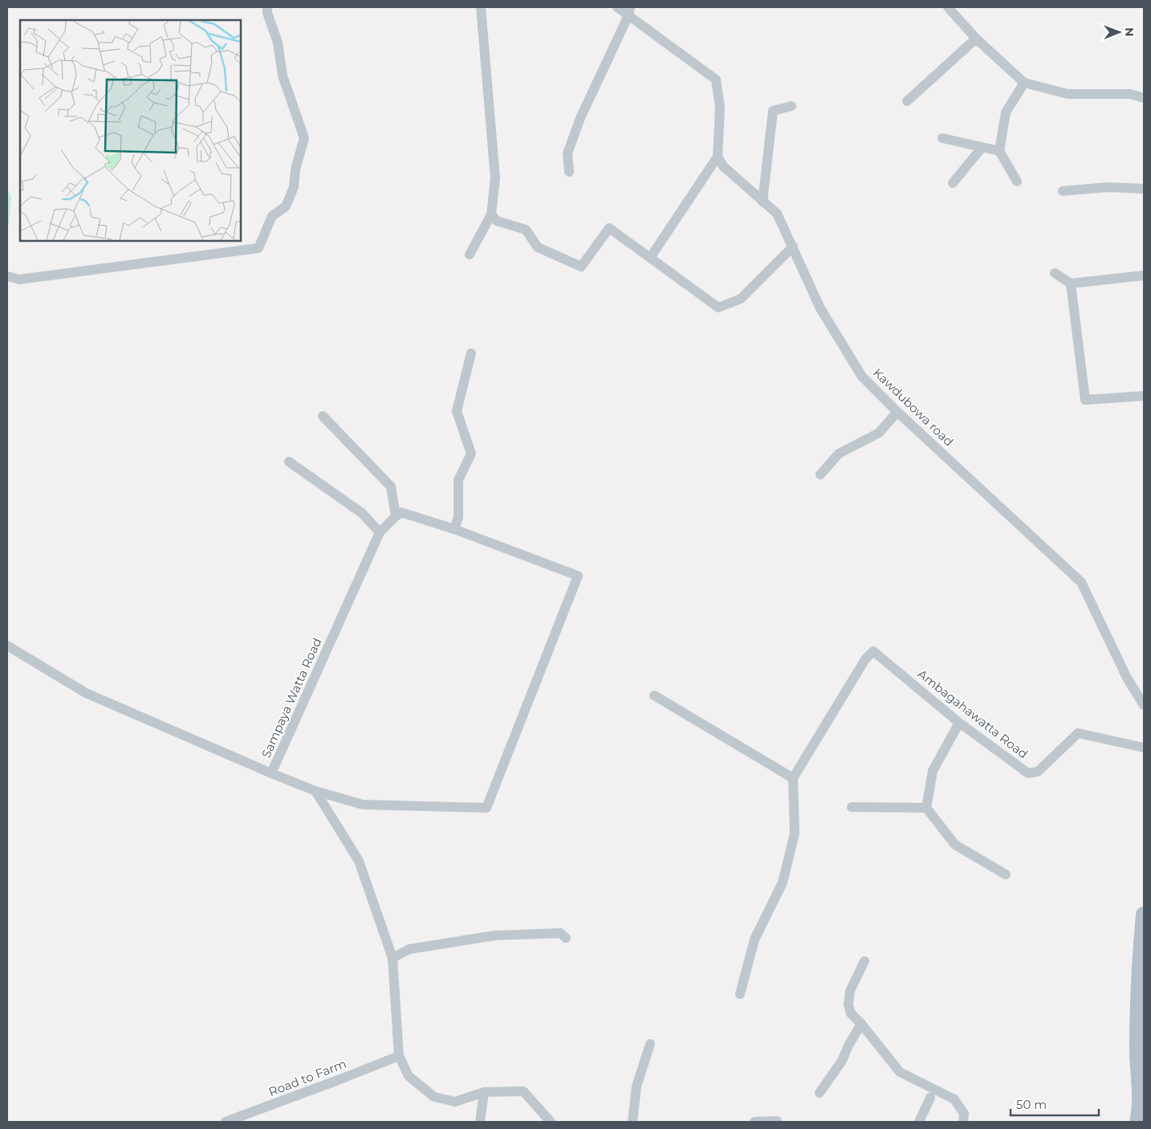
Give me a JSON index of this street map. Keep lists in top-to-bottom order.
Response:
{
  "streets": {
    "street": [
      "Kawdubowa road",
      "Sampaya Watta Road",
      "Ambagahawatta Road",
      "Road to Farm"
    ]
  },
  "scale_bar": "50 m",
  "north": "right"
}
